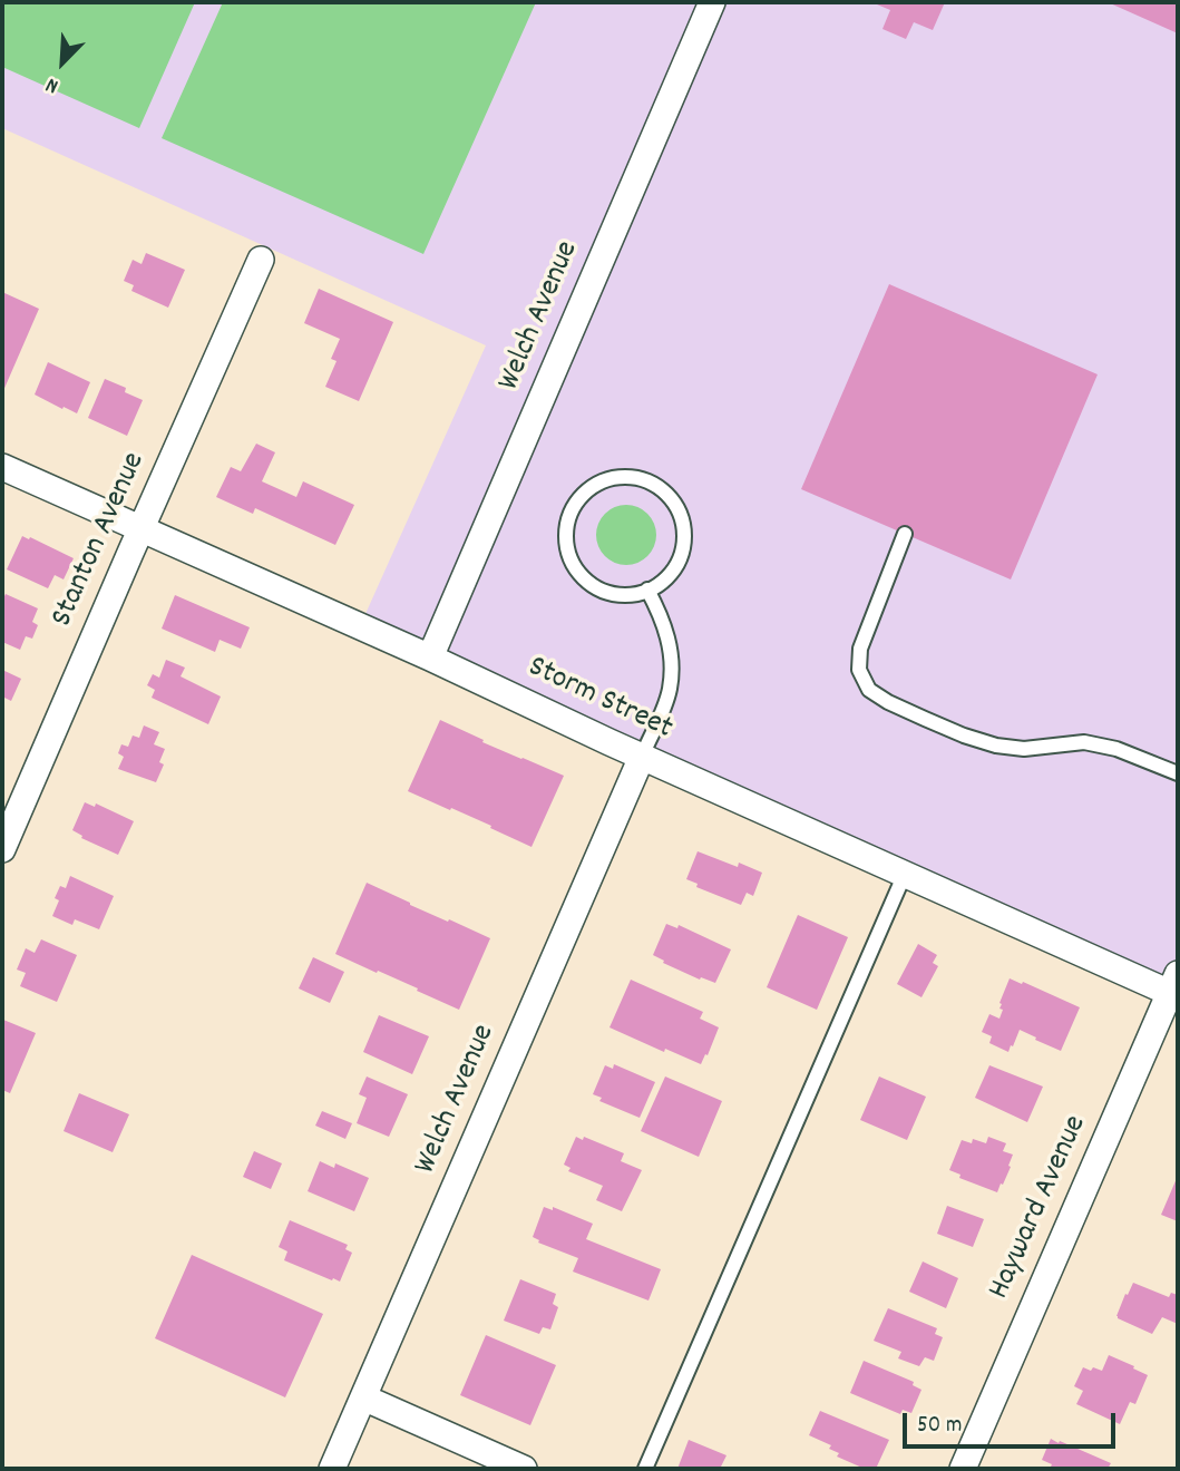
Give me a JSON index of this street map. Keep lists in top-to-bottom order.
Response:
{
  "streets": {
    "street": [
      "Welch Avenue",
      "Stanton Avenue",
      "Storm Street",
      "Hayward Avenue"
    ]
  },
  "crossings": [
    ["Welch Avenue", "Storm Street"],
    ["Stanton Avenue", "Storm Street"],
    ["Storm Street", "Hayward Avenue"]
  ],
  "scale_bar": "50 m",
  "north": "bottom left"
}
